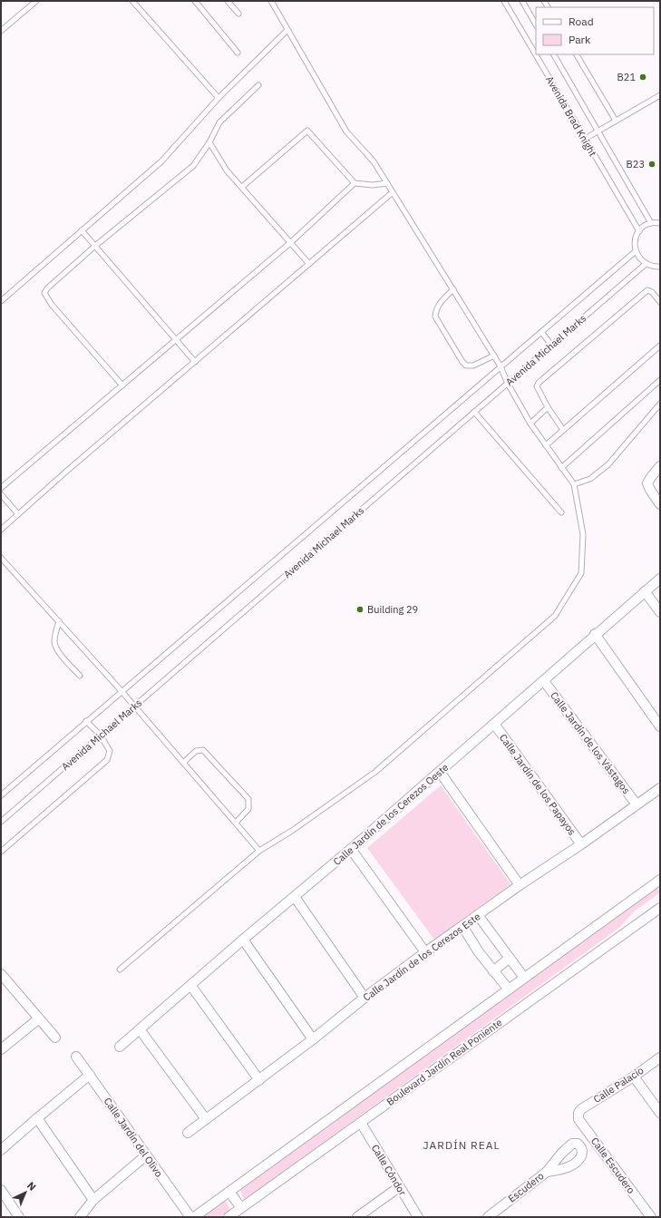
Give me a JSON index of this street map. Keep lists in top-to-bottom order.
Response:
{
  "streets": {
    "street": [
      "Calle Jardín de los Vástagos",
      "Calle Jardín de los Papayos",
      "Calle Jardín de los Cerezos Oeste",
      "Calle Jardín de los Cerezos Este",
      "Boulevard Jardín Real Poniente",
      "Calle Palacio",
      "Calle Jardín del Olivo",
      "Calle Escudero",
      "Calle Cóndor",
      "Escudero"
    ],
    "lane": ["Avenida Brad Knight", "Avenida Michael Marks"]
  },
  "crossings": [
    ["Calle Jardín de los Vástagos", "Calle Jardín de los Cerezos Oeste"],
    ["Calle Jardín de los Vástagos", "Calle Jardín de los Cerezos Este"],
    ["Calle Jardín de los Papayos", "Calle Jardín de los Cerezos Oeste"],
    ["Calle Jardín de los Papayos", "Calle Jardín de los Cerezos Este"],
    ["Boulevard Jardín Real Poniente", "Calle Cóndor"],
    ["Calle Palacio", "Calle Escudero"]
  ],
  "districts": ["JARDÍN REAL"],
  "places": ["B21", "B23", "Building 29"],
  "legend": ["Road", "Park"],
  "north": "top right"
}
